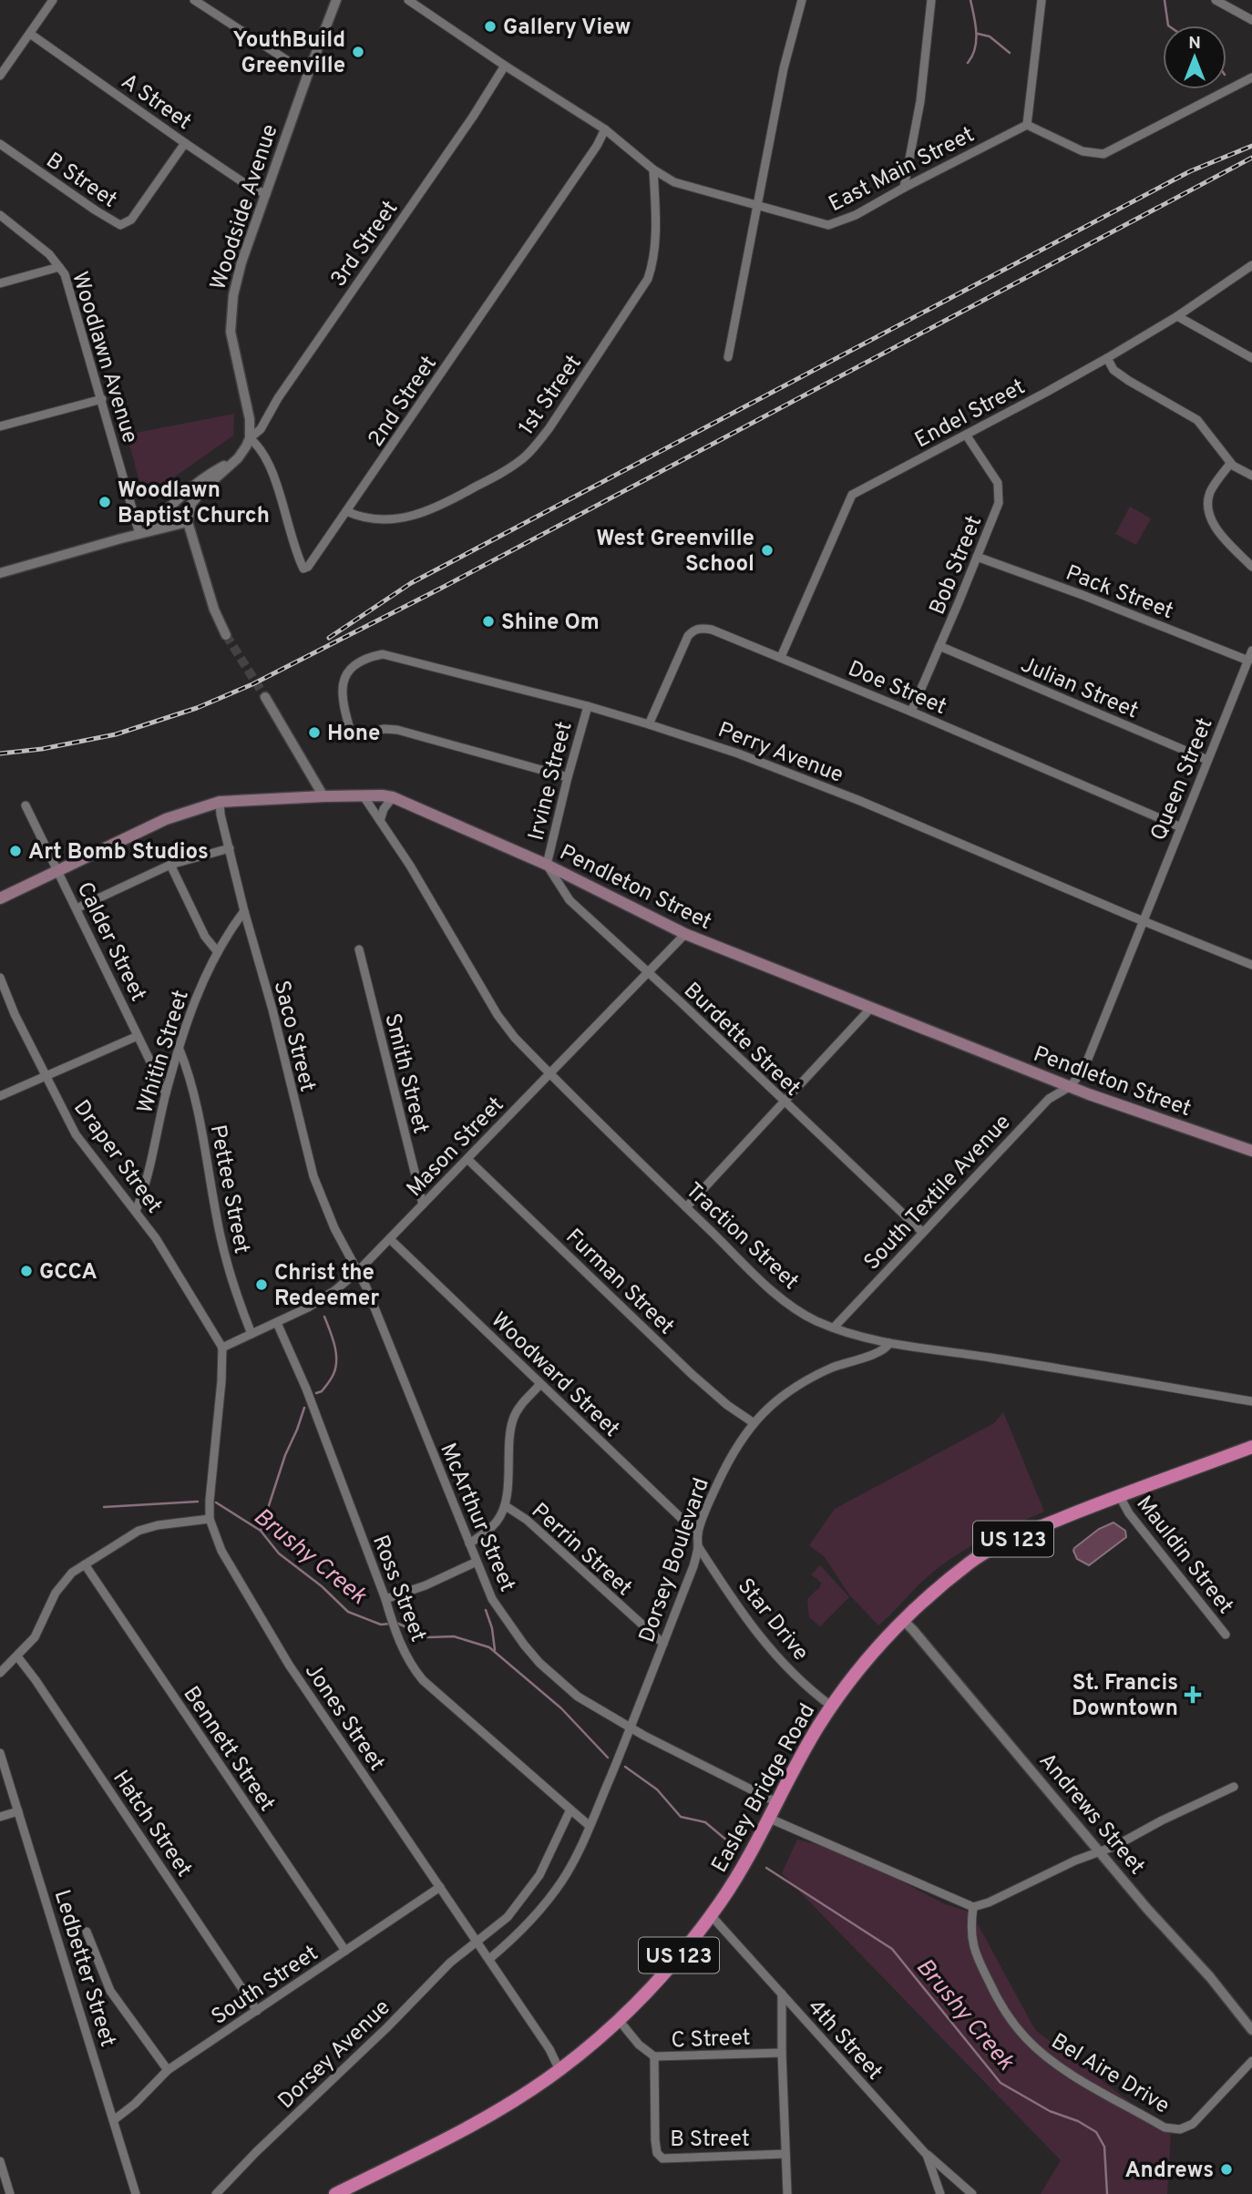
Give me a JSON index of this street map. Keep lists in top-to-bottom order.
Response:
{
  "streets": {
    "highway": ["US 123", "Easley Bridge Road"],
    "main road": ["Pendleton Street"],
    "street": [
      "A Street",
      "East Main Street",
      "B Street",
      "Woodside Avenue",
      "3rd Street",
      "Woodlawn Avenue",
      "1st Street",
      "2nd Street",
      "Endel Street",
      "Bob Street",
      "Pack Street",
      "Doe Street",
      "Julian Street",
      "Perry Avenue",
      "Queen Street",
      "Irvine Street",
      "Calder Street",
      "Saco Street",
      "Burdette Street",
      "Whitin Street",
      "Smith Street",
      "Mason Street",
      "Draper Street",
      "Pettee Street",
      "South Textile Avenue",
      "Traction Street",
      "Furman Street",
      "Woodward Street",
      "McArthur Street",
      "Perrin Street",
      "Mauldin Street",
      "Dorsey Boulevard",
      "Ross Street",
      "Star Drive",
      "Jones Street",
      "Bennett Street",
      "Andrews Street",
      "Hatch Street",
      "Ledbetter Street",
      "South Street",
      "C Street",
      "4th Street",
      "Dorsey Avenue",
      "Bel Aire Drive"
    ]
  },
  "crossings": [
    ["A Street", "B Street"],
    ["A Street", "Woodside Avenue"],
    ["East Main Street", "3rd Street"],
    ["East Main Street", "1st Street"],
    ["East Main Street", "2nd Street"],
    ["B Street", "C Street"],
    ["Woodside Avenue", "3rd Street"],
    ["Woodside Avenue", "2nd Street"],
    ["3rd Street", "2nd Street"],
    ["1st Street", "2nd Street"],
    ["Endel Street", "Bob Street"],
    ["Endel Street", "Doe Street"],
    ["Bob Street", "Pack Street"],
    ["Bob Street", "Doe Street"],
    ["Bob Street", "Julian Street"],
    ["Pack Street", "Queen Street"],
    ["Doe Street", "Perry Avenue"],
    ["Doe Street", "Queen Street"],
    ["Julian Street", "Queen Street"],
    ["Perry Avenue", "Queen Street"],
    ["Perry Avenue", "Irvine Street"],
    ["Queen Street", "Pendleton Street"],
    ["Queen Street", "South Textile Avenue"],
    ["Irvine Street", "Pendleton Street"],
    ["Irvine Street", "Burdette Street"],
    ["Pendleton Street", "Calder Street"],
    ["Pendleton Street", "Saco Street"],
    ["Pendleton Street", "Burdette Street"],
    ["Pendleton Street", "Mason Street"],
    ["Pendleton Street", "South Textile Avenue"],
    ["Pendleton Street", "Traction Street"],
    ["Calder Street", "Whitin Street"],
    ["Saco Street", "Whitin Street"],
    ["Saco Street", "Mason Street"],
    ["Saco Street", "McArthur Street"],
    ["Burdette Street", "Mason Street"],
    ["Burdette Street", "South Textile Avenue"],
    ["Whitin Street", "Draper Street"],
    ["Whitin Street", "Pettee Street"],
    ["Smith Street", "Mason Street"],
    ["Mason Street", "Draper Street"],
    ["Mason Street", "Pettee Street"],
    ["Mason Street", "Traction Street"],
    ["Mason Street", "Furman Street"],
    ["Mason Street", "Woodward Street"],
    ["Mason Street", "McArthur Street"],
    ["Mason Street", "Ross Street"],
    ["Mason Street", "Jones Street"],
    ["Draper Street", "Jones Street"],
    ["South Textile Avenue", "Traction Street"],
    ["Traction Street", "Dorsey Boulevard"],
    ["Furman Street", "Dorsey Boulevard"],
    ["Woodward Street", "Dorsey Boulevard"],
    ["McArthur Street", "Dorsey Boulevard"],
    ["McArthur Street", "Easley Bridge Road"],
    ["Perrin Street", "Dorsey Boulevard"],
    ["Mauldin Street", "Easley Bridge Road"],
    ["Dorsey Boulevard", "Star Drive"],
    ["Dorsey Boulevard", "Jones Street"],
    ["Star Drive", "Easley Bridge Road"],
    ["Jones Street", "Easley Bridge Road"],
    ["Jones Street", "South Street"],
    ["Jones Street", "Dorsey Avenue"],
    ["Bennett Street", "South Street"],
    ["Easley Bridge Road", "Andrews Street"],
    ["Easley Bridge Road", "C Street"],
    ["Easley Bridge Road", "4th Street"],
    ["Hatch Street", "South Street"],
    ["Ledbetter Street", "South Street"]
  ],
  "water": ["Brushy Creek"],
  "places": {
    "other": [
      "Gallery View",
      "YouthBuild Greenville",
      "Woodlawn Baptist Church",
      "West Greenville School",
      "Shine Om",
      "Hone",
      "Art Bomb Studios",
      "GCCA",
      "Christ the Redeemer",
      "Andrews"
    ],
    "health": ["St. Francis Downtown"]
  },
  "north": "top"
}
